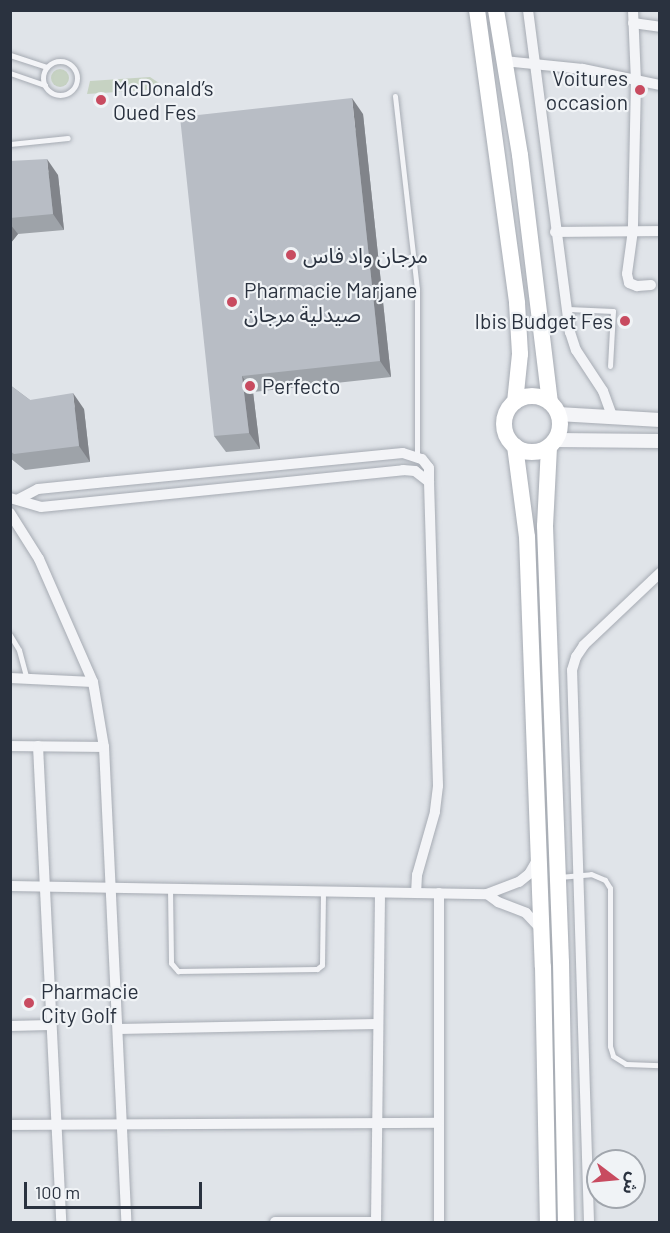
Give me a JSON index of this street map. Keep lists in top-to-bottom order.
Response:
{
  "places": [
    "Voitures occasion",
    "McDonald’s Oued Fes",
    "مرجان واد فاس",
    "Pharmacie Marjane صيدلية مرجان",
    "Ibis Budget Fes",
    "Perfecto",
    "Pharmacie City Golf"
  ],
  "scale_bar": "100 m",
  "north": "right"
}
